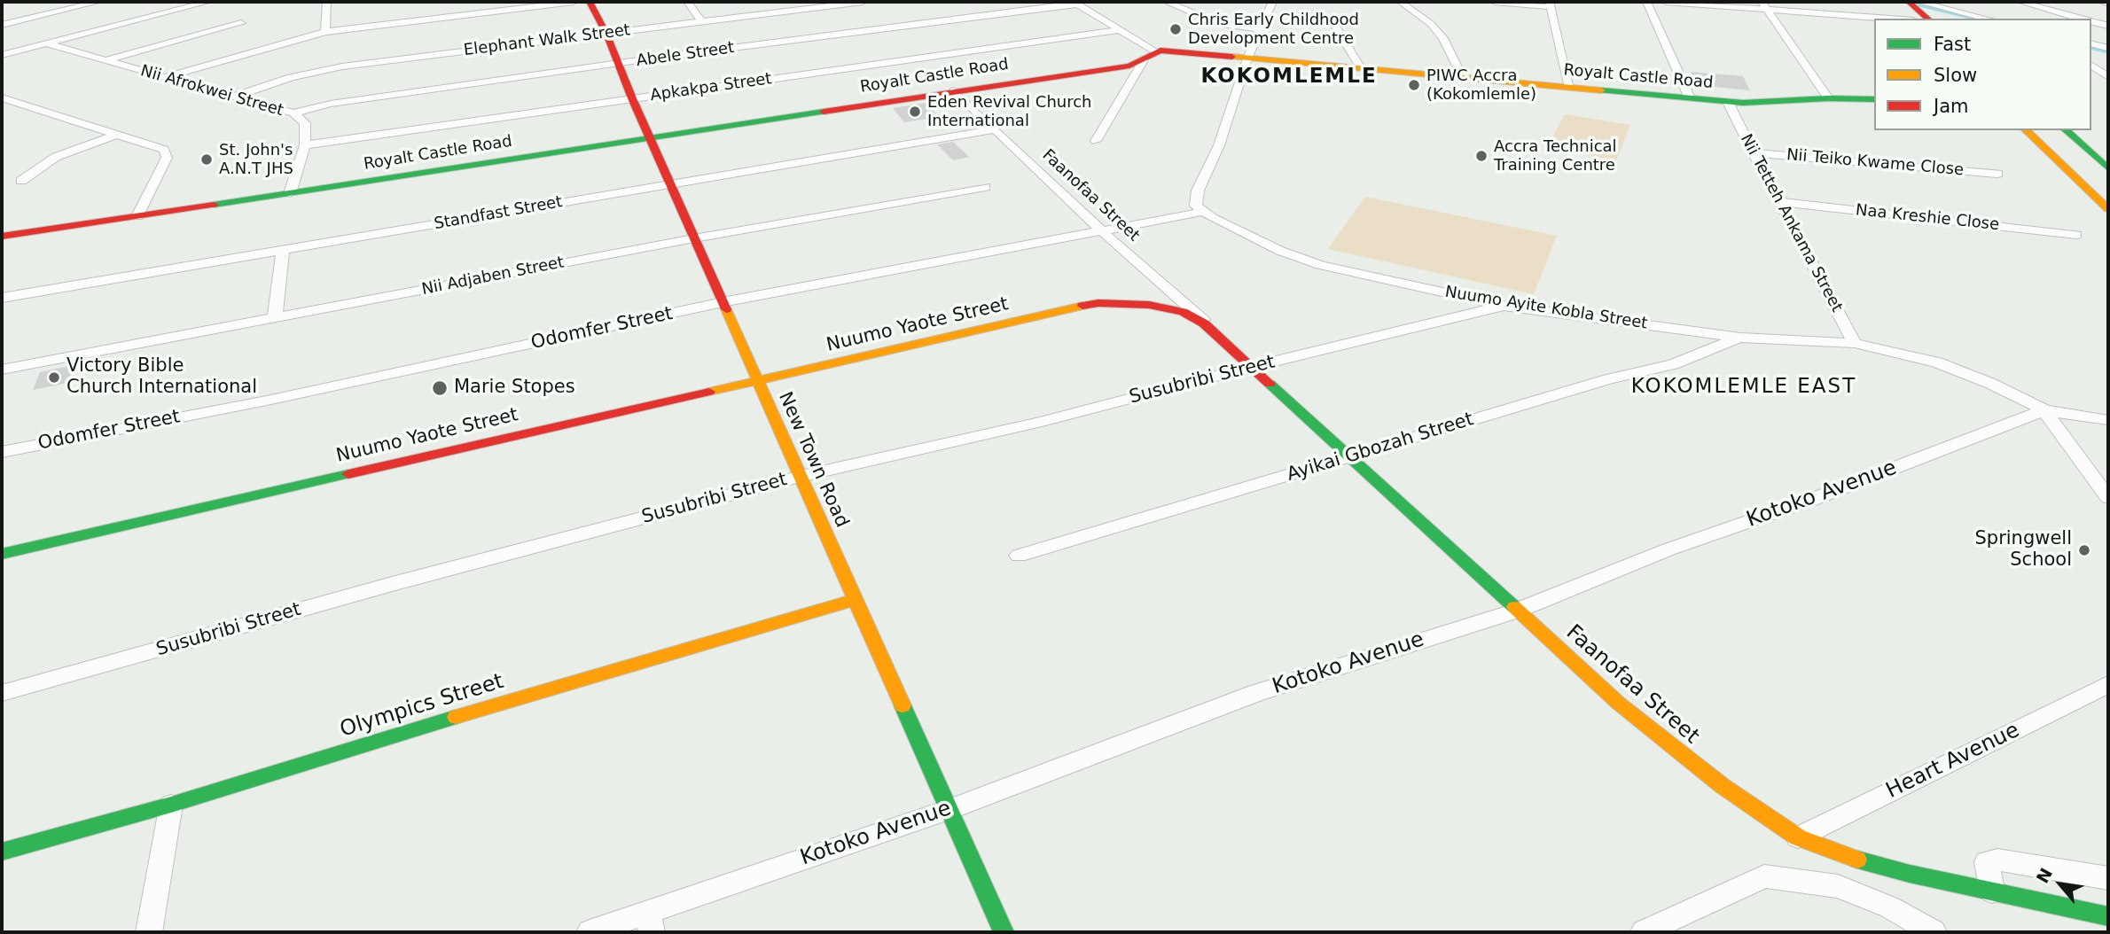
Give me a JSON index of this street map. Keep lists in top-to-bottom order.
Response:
{
  "streets": {
    "street": [
      "Elephant Walk Street",
      "Abele Street",
      "Royalt Castle Road",
      "Apkakpa Street",
      "Nii Afrokwei Street",
      "Nii Teiko Kwame Close",
      "Faanofaa Street",
      "Standfast Street",
      "Naa Kreshie Close",
      "Nii Tetteh Ankama Street",
      "Nii Adjaben Street",
      "Nuumo Ayite Kobla Street",
      "Nuumo Yaote Street",
      "Odomfer Street",
      "Susubribi Street",
      "Ayikai Gbozah Street",
      "New Town Road",
      "Kotoko Avenue",
      "Olympics Street",
      "Heart Avenue"
    ]
  },
  "crossings": [
    ["Elephant Walk Street", "Nii Afrokwei Street"],
    ["Elephant Walk Street", "New Town Road"],
    ["Abele Street", "Nii Afrokwei Street"],
    ["Abele Street", "New Town Road"],
    ["Royalt Castle Road", "Faanofaa Street"],
    ["Royalt Castle Road", "Nii Tetteh Ankama Street"],
    ["Royalt Castle Road", "New Town Road"],
    ["Apkakpa Street", "Nii Afrokwei Street"],
    ["Apkakpa Street", "New Town Road"],
    ["Nii Teiko Kwame Close", "Nii Tetteh Ankama Street"],
    ["Faanofaa Street", "Standfast Street"],
    ["Faanofaa Street", "Nuumo Yaote Street"],
    ["Faanofaa Street", "Odomfer Street"],
    ["Faanofaa Street", "Susubribi Street"],
    ["Faanofaa Street", "Ayikai Gbozah Street"],
    ["Faanofaa Street", "Kotoko Avenue"],
    ["Faanofaa Street", "Heart Avenue"],
    ["Standfast Street", "New Town Road"],
    ["Naa Kreshie Close", "Nii Tetteh Ankama Street"],
    ["Nii Tetteh Ankama Street", "Nuumo Ayite Kobla Street"],
    ["Nii Adjaben Street", "New Town Road"],
    ["Nuumo Ayite Kobla Street", "Odomfer Street"],
    ["Nuumo Ayite Kobla Street", "Susubribi Street"],
    ["Nuumo Ayite Kobla Street", "Ayikai Gbozah Street"],
    ["Nuumo Ayite Kobla Street", "Kotoko Avenue"],
    ["Nuumo Yaote Street", "New Town Road"],
    ["Odomfer Street", "New Town Road"],
    ["Susubribi Street", "New Town Road"],
    ["New Town Road", "Kotoko Avenue"],
    ["New Town Road", "Olympics Street"]
  ],
  "districts": ["KOKOMLEMLE", "KOKOMLEMLE EAST"],
  "places": [
    "Chris Early Childhood Development Centre",
    "PIWC Accra (Kokomlemle)",
    "Eden Revival Church International",
    "Accra Technical Training Centre",
    "St. John's A.N.T JHS",
    "Victory Bible Church International",
    "Marie Stopes",
    "Springwell School"
  ],
  "legend": ["Fast", "Slow", "Jam"],
  "north": "top left"
}
